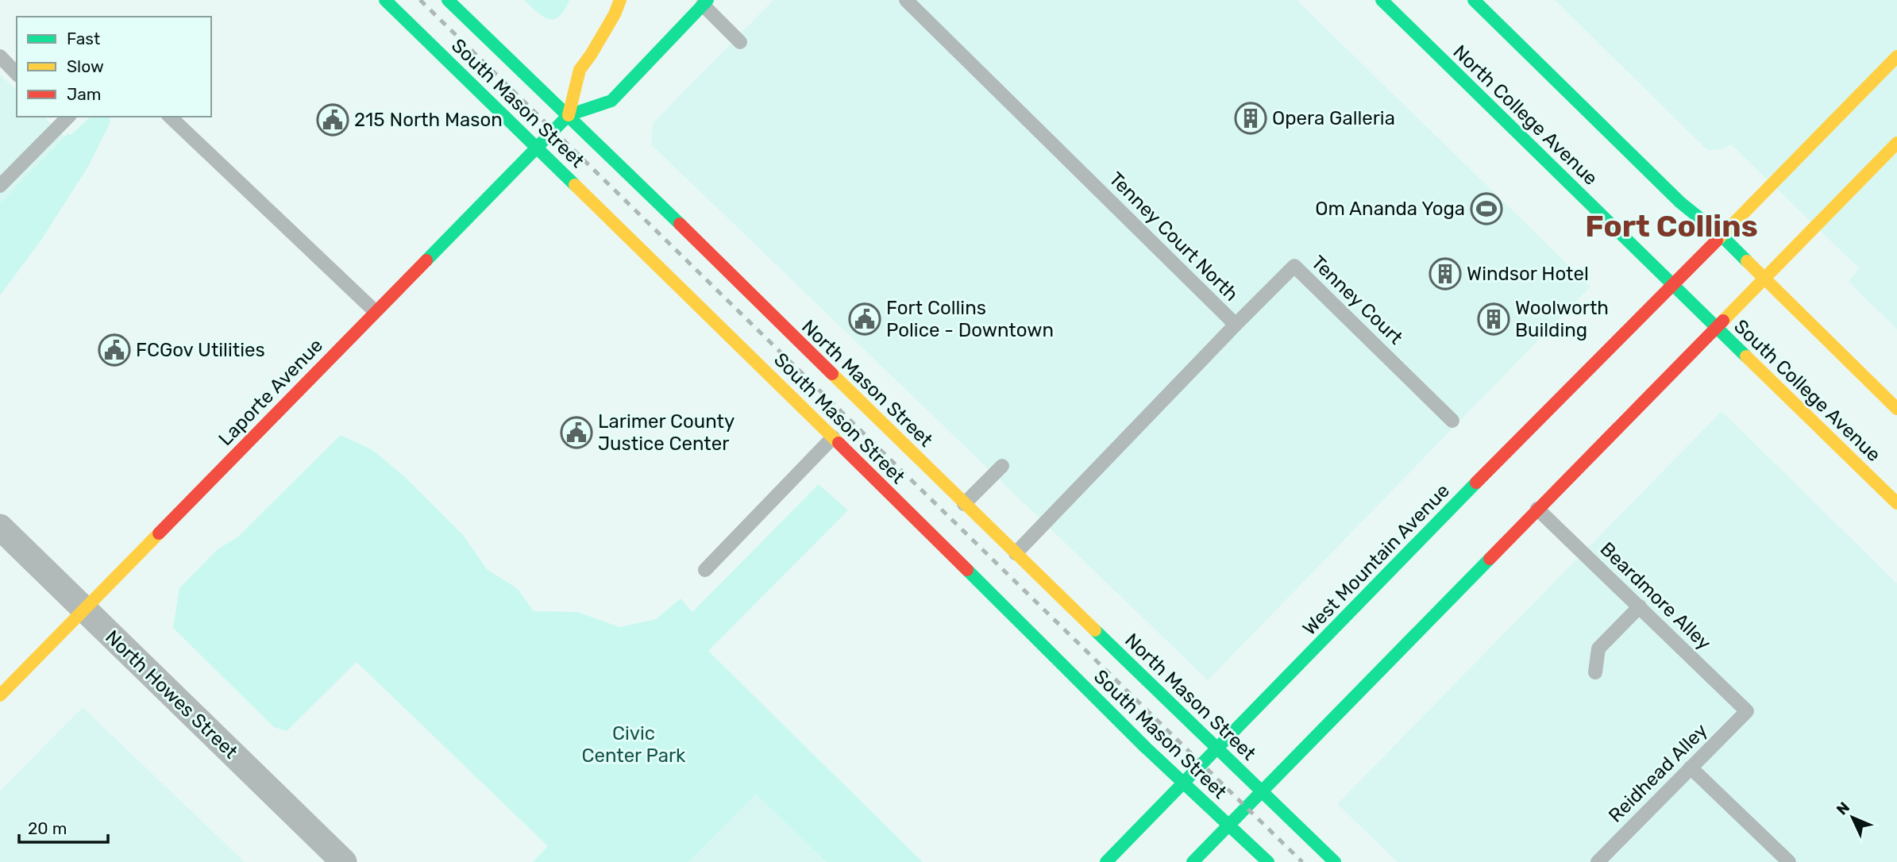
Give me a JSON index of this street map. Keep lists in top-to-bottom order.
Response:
{
  "streets": {
    "main road": [
      "South Mason Street",
      "North College Avenue",
      "North Mason Street",
      "South College Avenue",
      "Laporte Avenue",
      "West Mountain Avenue"
    ],
    "street": ["North Howes Street"],
    "lane": [
      "Tenney Court North",
      "Tenney Court",
      "Beardmore Alley",
      "Reidhead Alley"
    ]
  },
  "crossings": [
    ["South Mason Street", "Laporte Avenue"],
    ["South Mason Street", "West Mountain Avenue"],
    ["North College Avenue", "South College Avenue"],
    ["North College Avenue", "West Mountain Avenue"],
    ["Tenney Court North", "Tenney Court"],
    ["Tenney Court North", "North Mason Street"],
    ["North Mason Street", "Laporte Avenue"],
    ["North Mason Street", "West Mountain Avenue"],
    ["Laporte Avenue", "North Howes Street"],
    ["Beardmore Alley", "Reidhead Alley"]
  ],
  "districts": ["Fort Collins"],
  "parks": ["Civic Center Park"],
  "places": {
    "building": ["Opera Galleria", "Windsor Hotel", "Woolworth Building"],
    "public building": [
      "215 North Mason",
      "Fort Collins Police - Downtown",
      "FCGov Utilities",
      "Larimer County Justice Center"
    ],
    "sports": ["Om Ananda Yoga"]
  },
  "legend": ["Fast", "Slow", "Jam"],
  "scale_bar": "20 m",
  "north": "top left"
}
